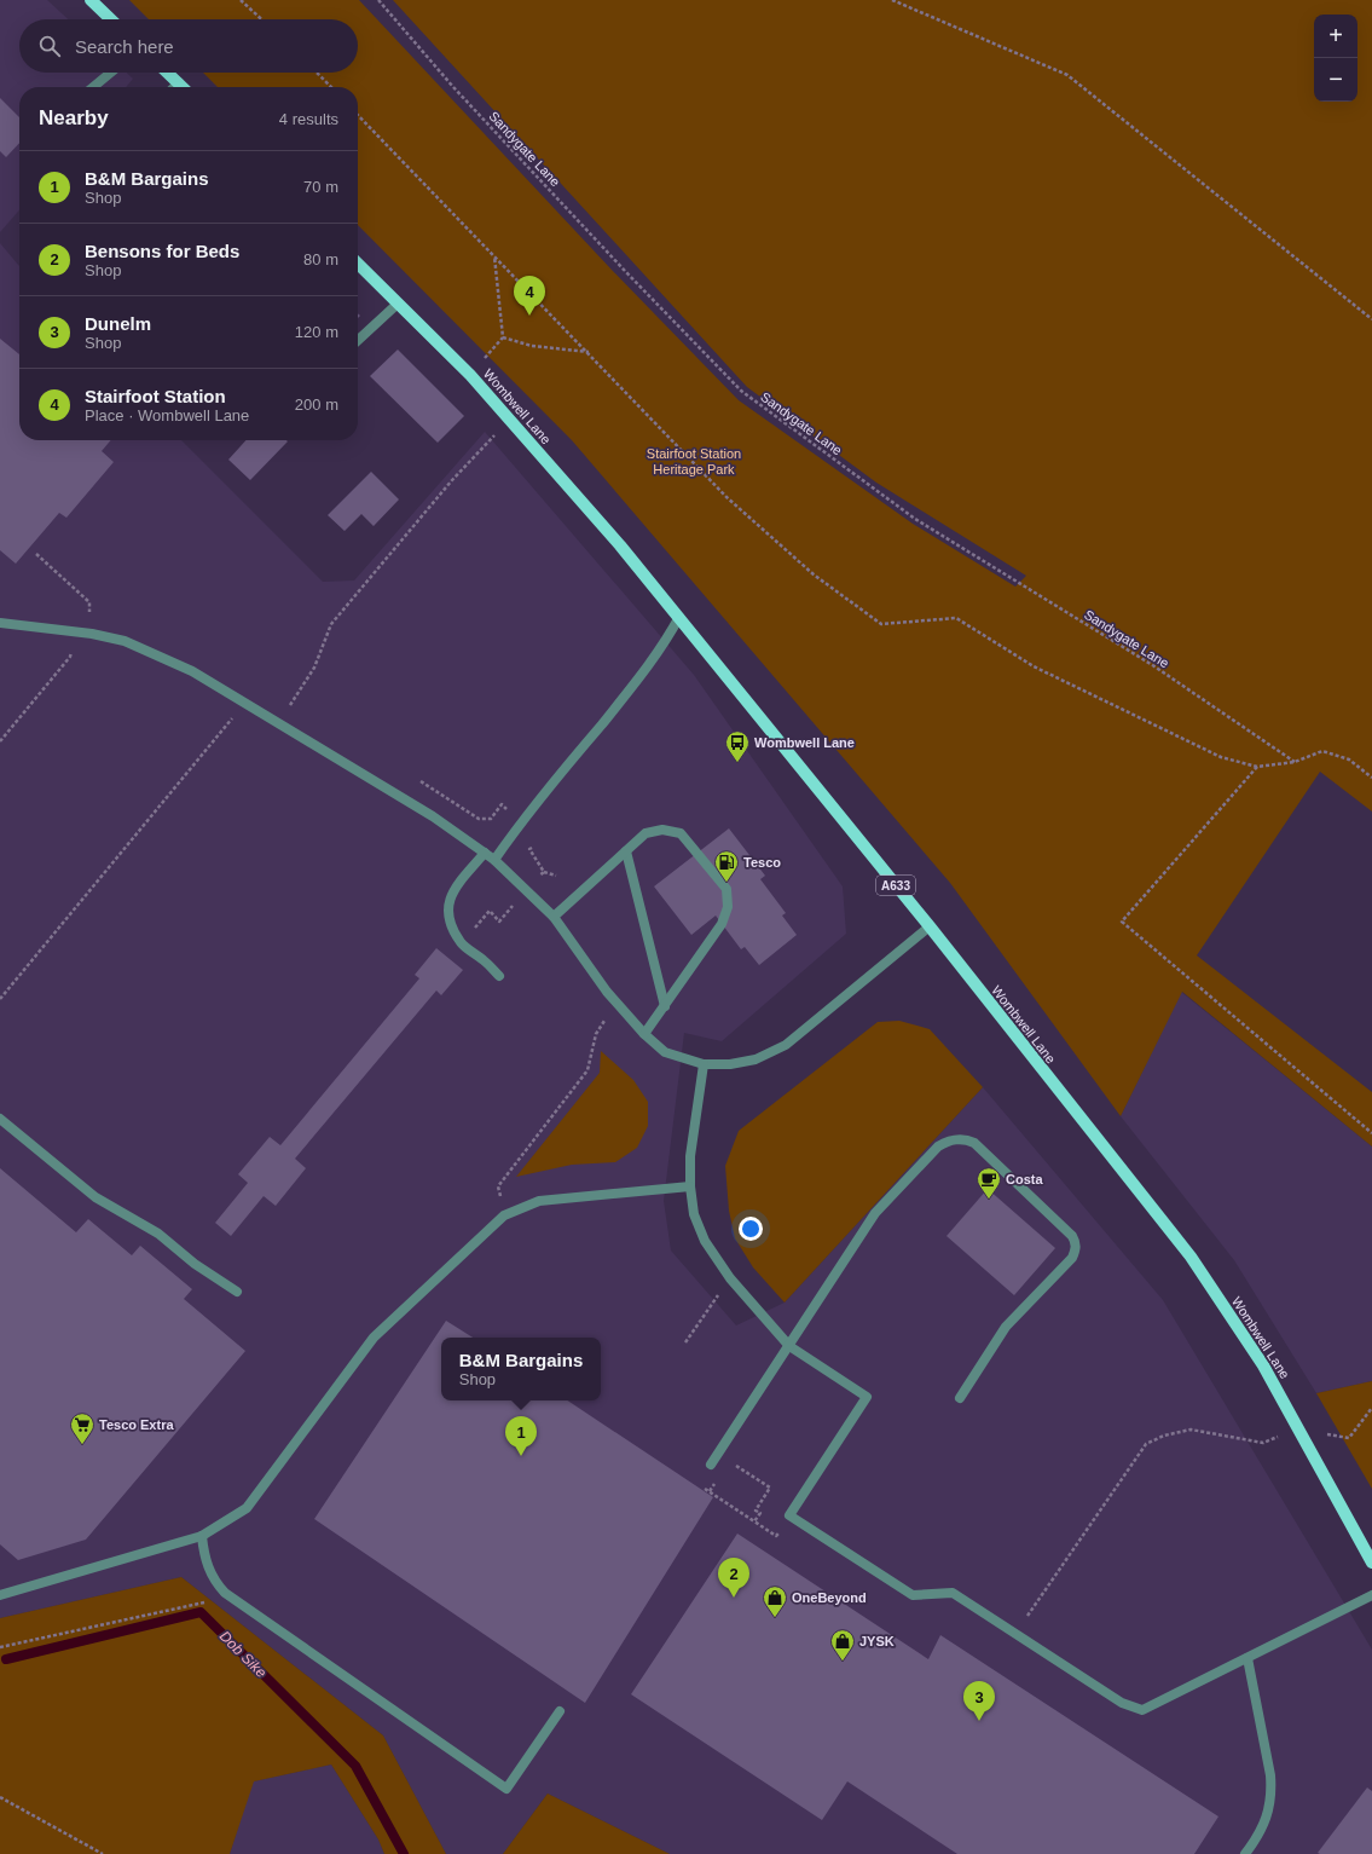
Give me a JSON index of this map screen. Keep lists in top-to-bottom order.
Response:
{
  "streets": {
    "main road": ["Wombwell Lane", "A633"],
    "path": ["Sandygate Lane"]
  },
  "water": ["Dob Sike"],
  "parks": ["Stairfoot Station Heritage Park"],
  "places": {
    "bus stop": ["Wombwell Lane"],
    "fuel station": ["Tesco"],
    "cafe": ["Costa"],
    "supermarket": ["Tesco Extra"],
    "shop": ["OneBeyond", "JYSK"]
  },
  "page": {
    "map_buttons": ["+", "−"],
    "search": "Search here",
    "heading": ["Nearby", "4 results"],
    "list": [
      {
        "mark": "1",
        "name": "B&M Bargains",
        "note": "Shop",
        "value": "70 m"
      },
      {
        "mark": "2",
        "name": "Bensons for Beds",
        "note": "Shop",
        "value": "80 m"
      },
      {
        "mark": "3",
        "name": "Dunelm",
        "note": "Shop",
        "value": "120 m"
      },
      {
        "mark": "4",
        "name": "Stairfoot Station",
        "note": "Place · Wombwell Lane",
        "value": "200 m"
      }
    ],
    "pins": [
      "4",
      "1",
      "2",
      "3"
    ],
    "popup": ["B&M Bargains", "Shop"]
  }
}
